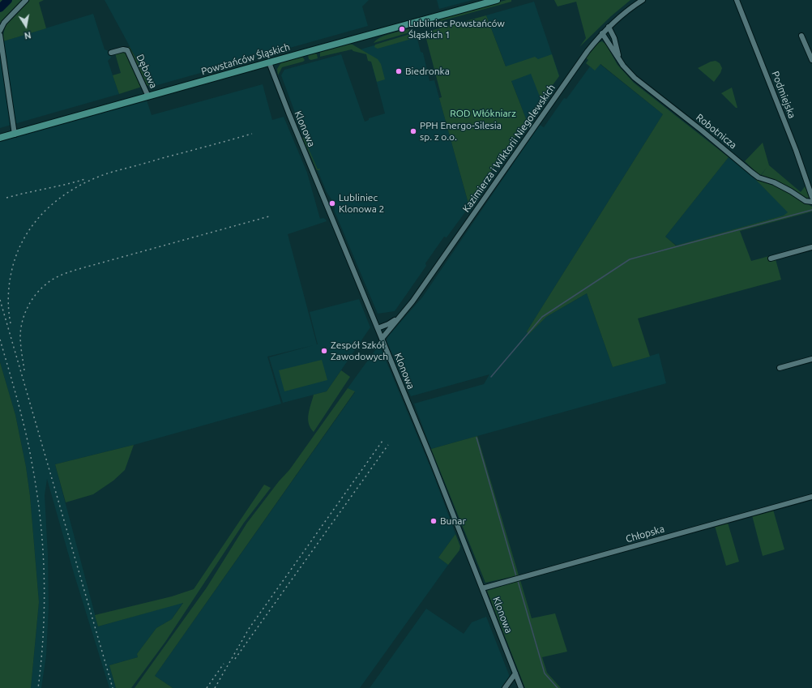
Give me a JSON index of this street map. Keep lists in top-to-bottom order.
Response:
{
  "streets": {
    "main road": ["Powstańców Śląskich"],
    "street": [
      "Dębowa",
      "Podmiejska",
      "Klonowa",
      "Robotnicza",
      "Kazimierza i Wiktorii Niegolewskich",
      "Chłopska"
    ]
  },
  "crossings": [
    ["Powstańców Śląskich", "Dębowa"],
    ["Powstańców Śląskich", "Klonowa"],
    ["Klonowa", "Kazimierza i Wiktorii Niegolewskich"],
    ["Klonowa", "Chłopska"],
    ["Robotnicza", "Kazimierza i Wiktorii Niegolewskich"]
  ],
  "parks": ["ROD Włókniarz"],
  "places": [
    "Lubliniec Powstańców Śląskich 1",
    "Biedronka",
    "PPH Energo-Silesia sp. z o.o.",
    "Lubliniec Klonowa 2",
    "Zespół Szkół Zawodowych",
    "Bunar"
  ],
  "north": "bottom"
}
